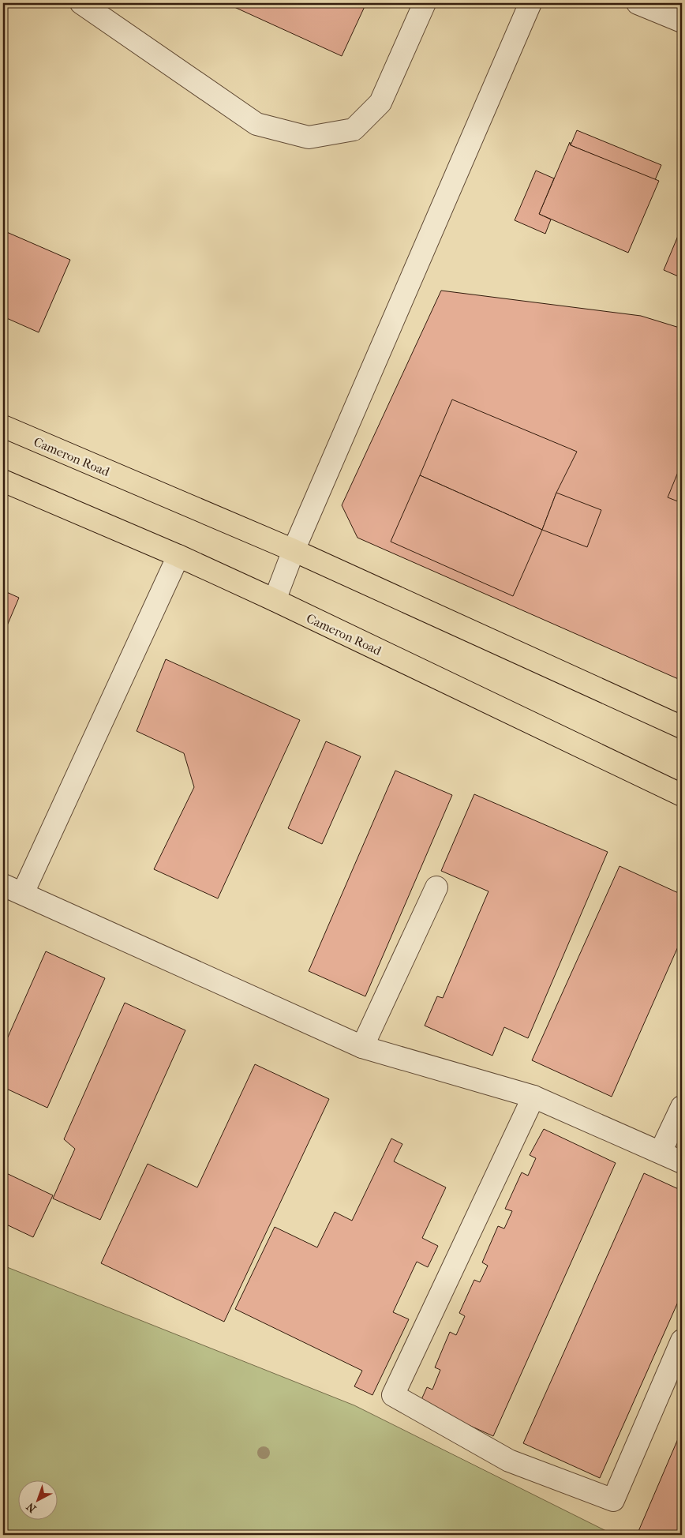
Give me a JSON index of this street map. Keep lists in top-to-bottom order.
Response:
{
  "streets": {
    "main road": ["Cameron Road"]
  },
  "north": "bottom left"
}
